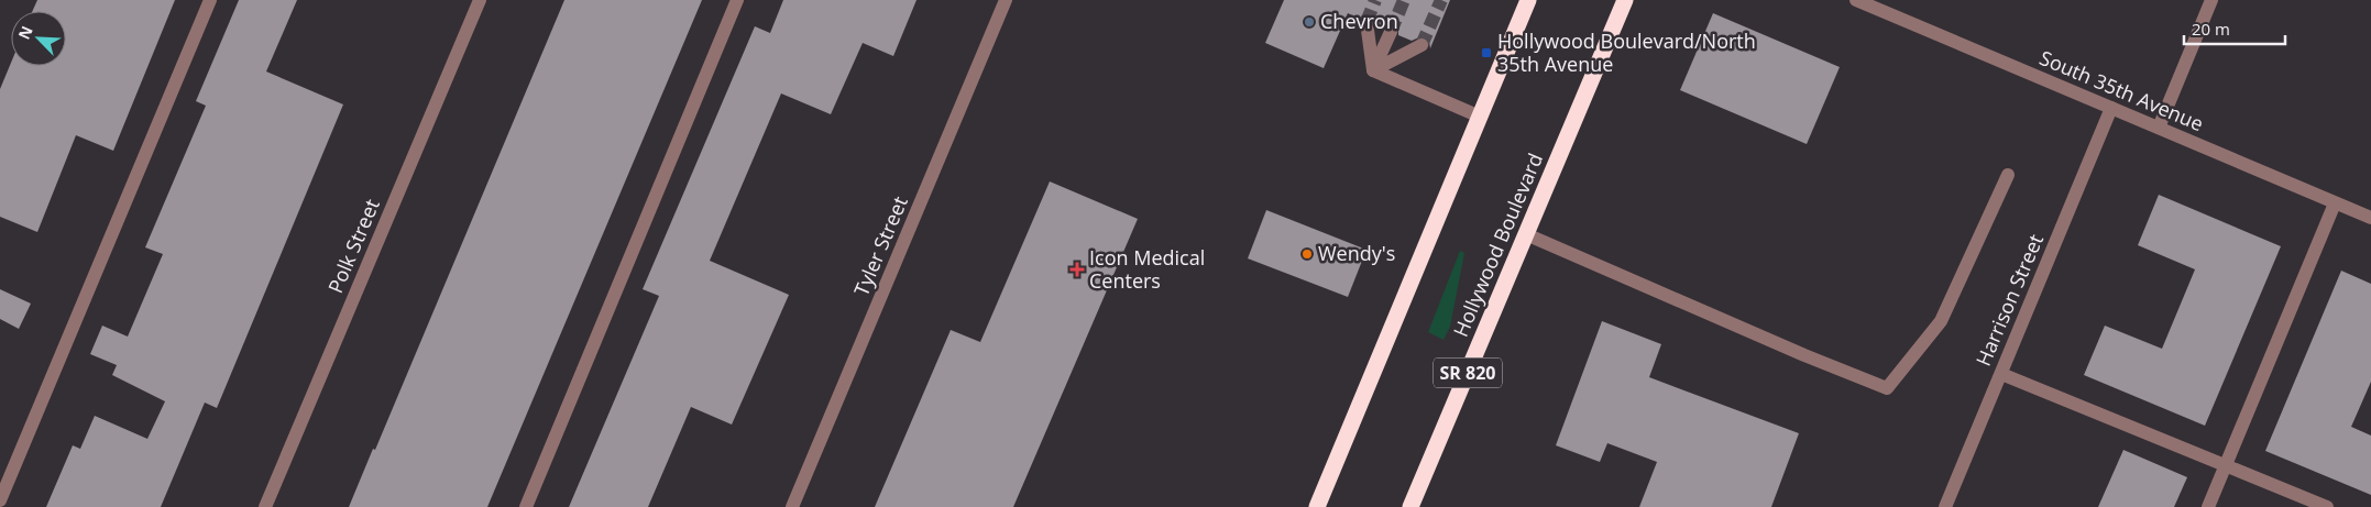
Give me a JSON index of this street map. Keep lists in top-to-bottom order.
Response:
{
  "streets": {
    "highway": ["Hollywood Boulevard", "SR 820"],
    "street": [
      "South 35th Avenue",
      "Polk Street",
      "Tyler Street",
      "Harrison Street"
    ]
  },
  "crossings": [
    ["South 35th Avenue", "Harrison Street"]
  ],
  "places": {
    "other": ["Chevron", "Wendy's"],
    "transit": ["Hollywood Boulevard/North 35th Avenue"],
    "health": ["Icon Medical Centers"]
  },
  "scale_bar": "20 m",
  "north": "top left"
}
